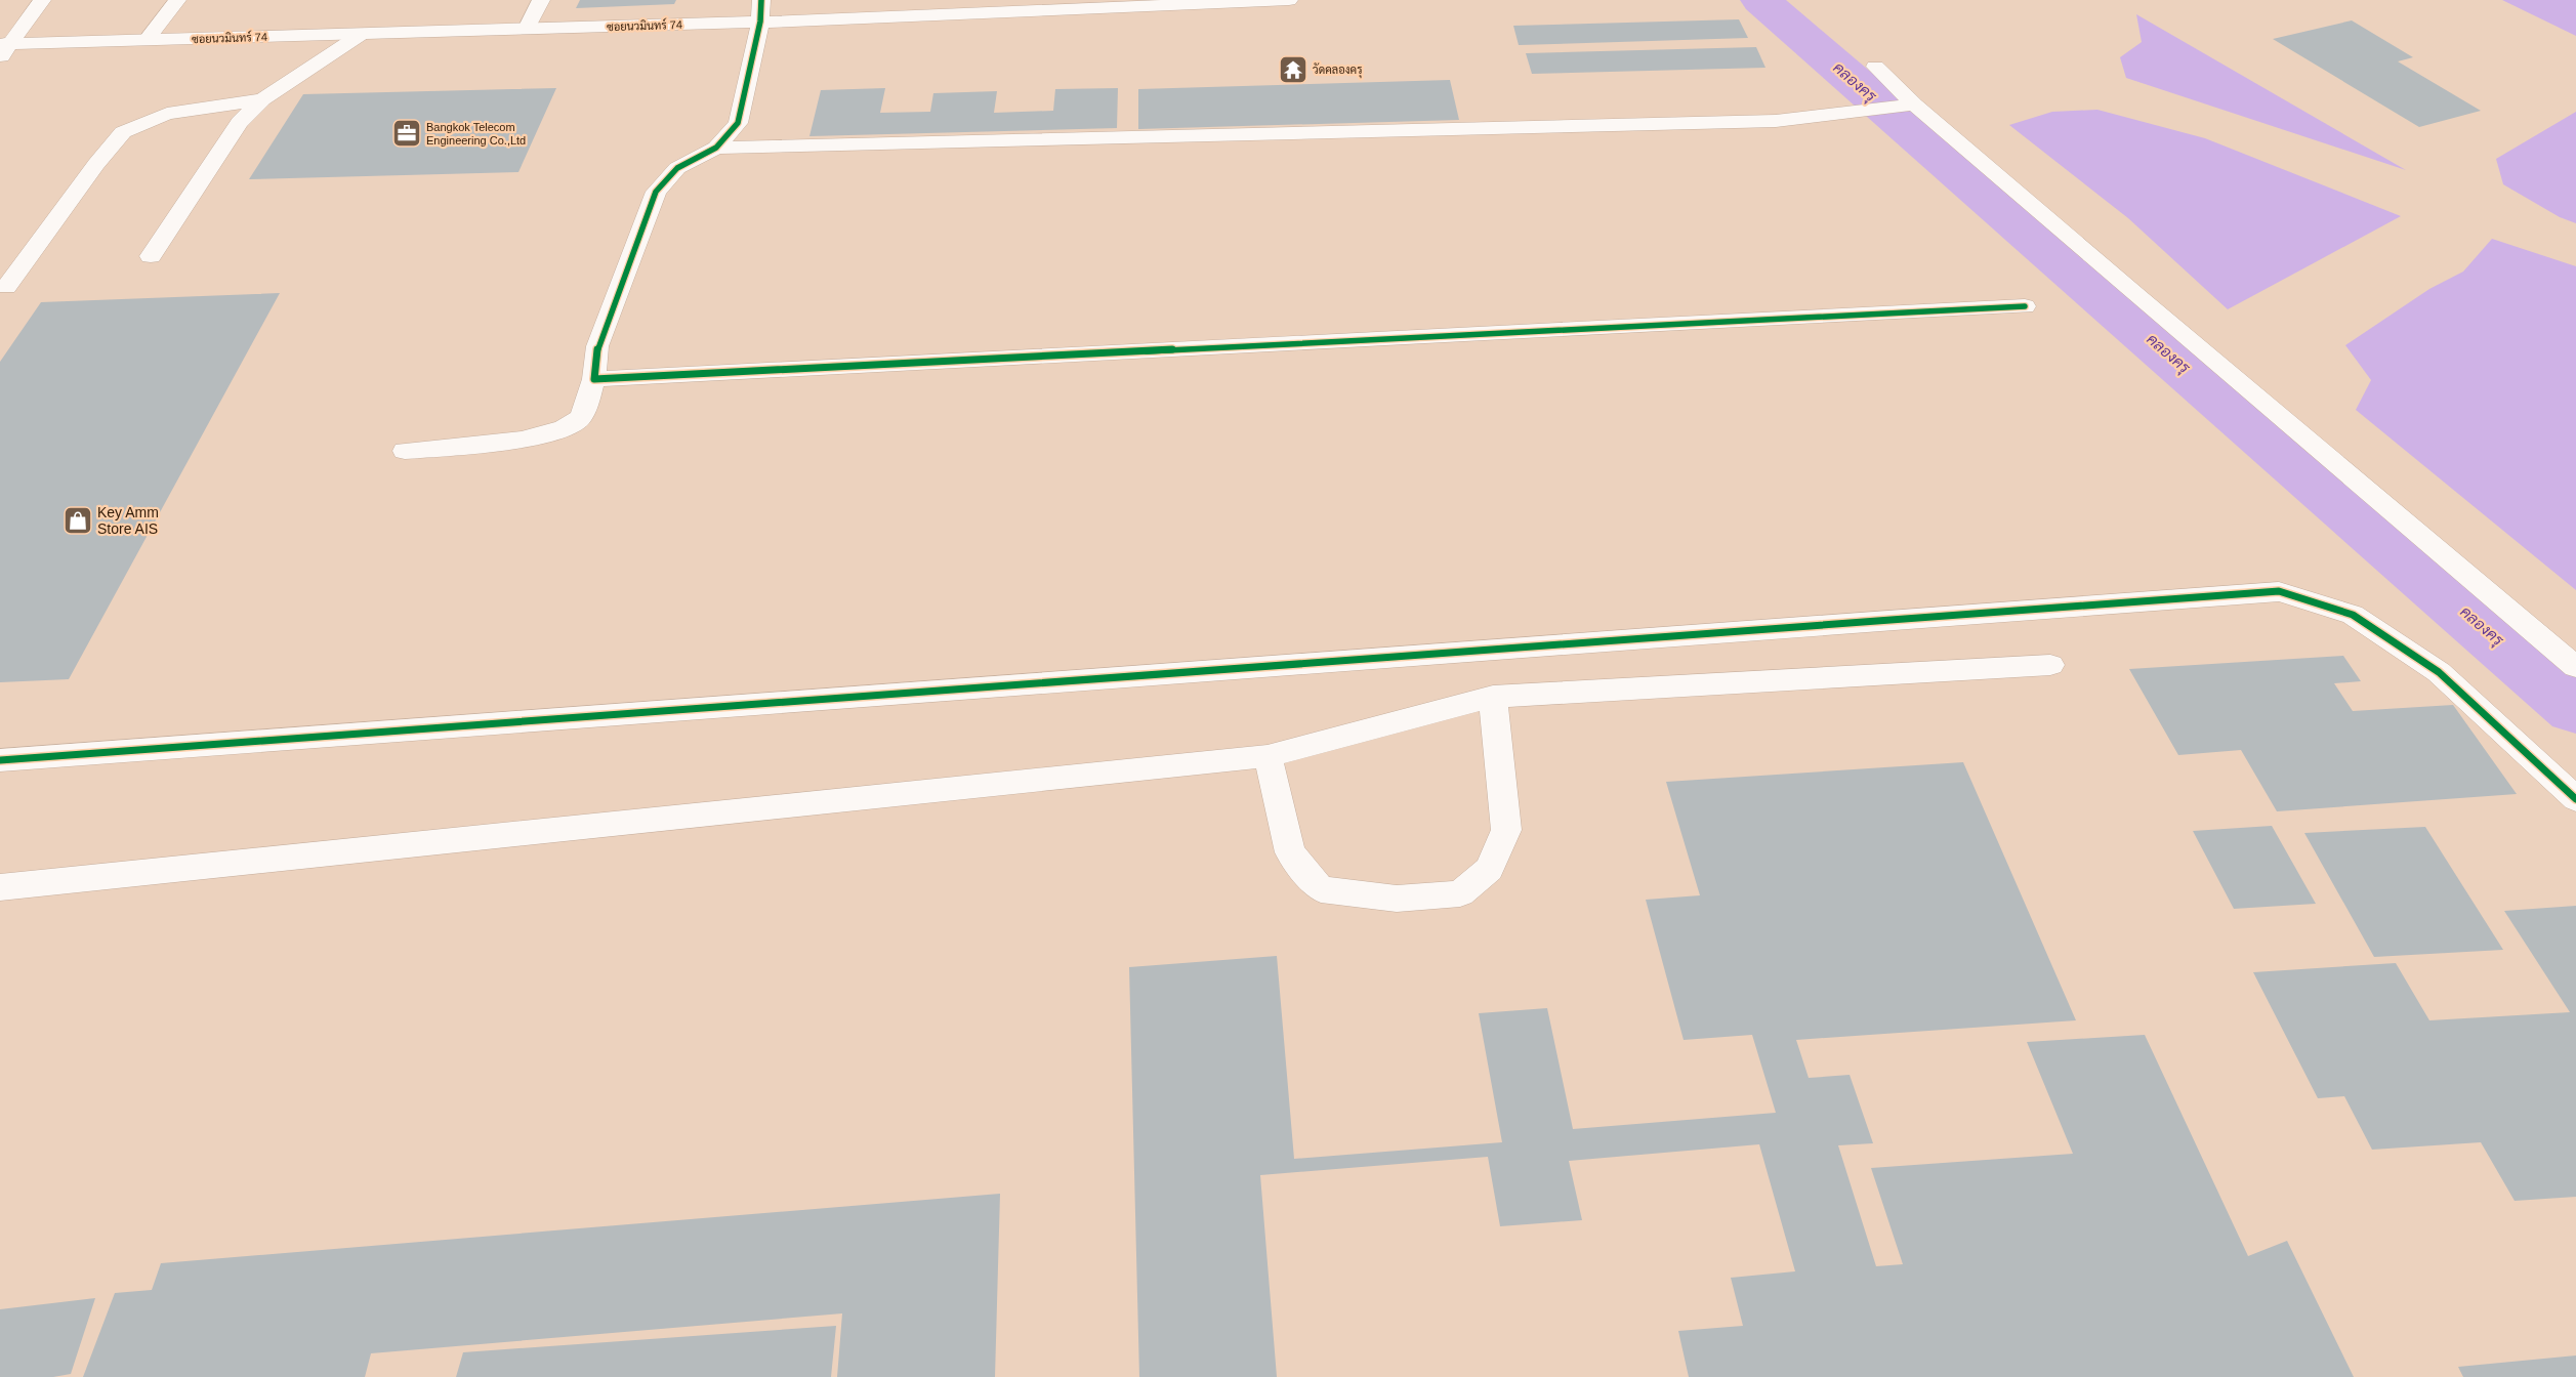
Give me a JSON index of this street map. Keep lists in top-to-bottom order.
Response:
{
  "streets": {
    "street": ["ซอยนวมินทร์ 74"]
  },
  "water": ["คลองครุ"],
  "places": {
    "temple": ["วัดคลองครุ"],
    "office": ["Bangkok Telecom Engineering Co.,Ltd"],
    "shop": ["Key Amm Store AIS"]
  }
}
